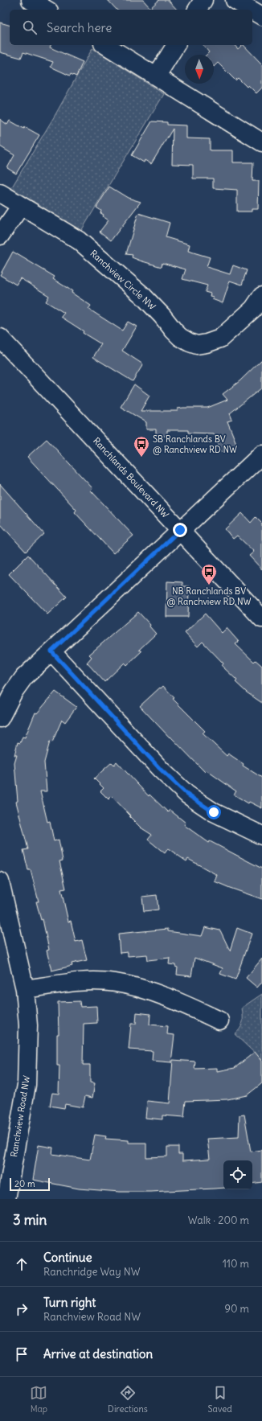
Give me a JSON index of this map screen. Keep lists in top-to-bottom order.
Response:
{
  "streets": {
    "street": ["Ranchview Circle NW", "Ranchlands Boulevard NW", "Ranchview Road NW"]
  },
  "places": {
    "bus stop": ["SB Ranchlands BV @ Ranchview RD NW", "NB Ranchlands BV @ Ranchview RD NW"]
  },
  "scale_bar": "20 m",
  "north": "bottom",
  "page": {
    "search": "Search here",
    "scale": "20 m",
    "heading": ["3 min", "Walk · 200 m"],
    "list": [
      ["Continue", "Ranchridge Way NW", "110 m"],
      ["Turn right", "Ranchview Road NW", "90 m"],
      "Arrive at destination"
    ],
    "nav": ["Map", "Directions", "Saved"]
  }
}
